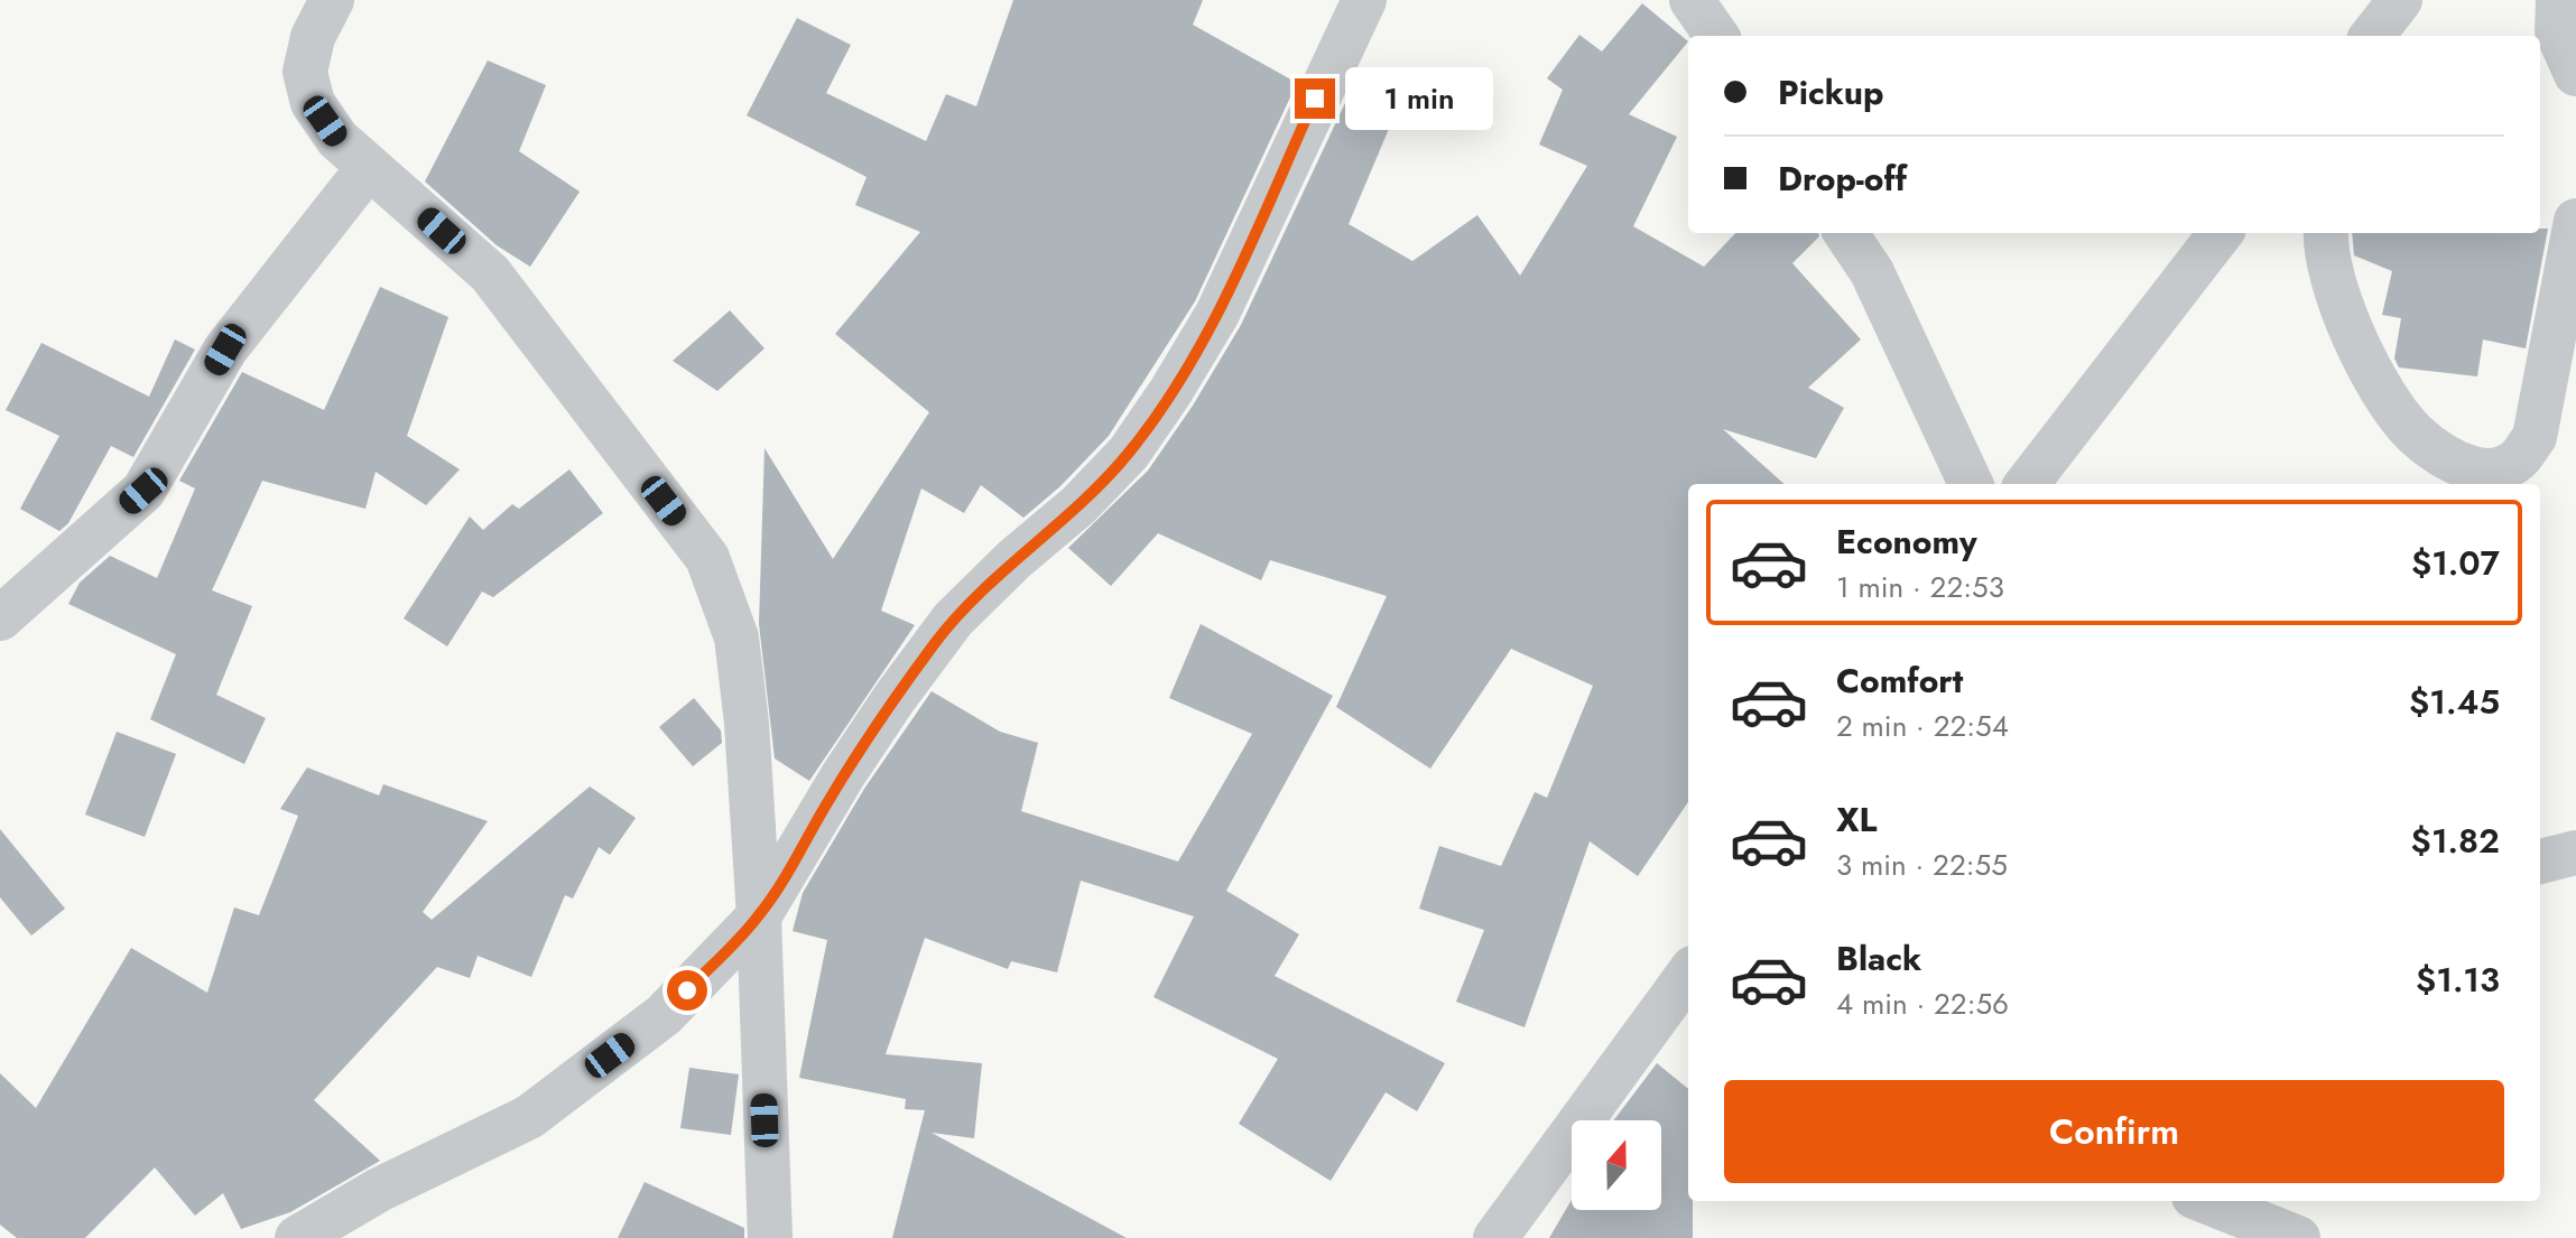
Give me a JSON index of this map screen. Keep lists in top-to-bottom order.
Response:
{
  "north": "top",
  "page": {
    "banner": ["Pickup", "Drop-off"],
    "bubble": "1 min",
    "list": [
      {
        "name": "Economy",
        "note": "1 min · 22:53",
        "value": "$1.07"
      },
      {
        "name": "Comfort",
        "note": "2 min · 22:54",
        "value": "$1.45"
      },
      {
        "name": "XL",
        "note": "3 min · 22:55",
        "value": "$1.82"
      },
      {
        "name": "Black",
        "note": "4 min · 22:56",
        "value": "$1.13"
      }
    ],
    "buttons": "Confirm"
  }
}
